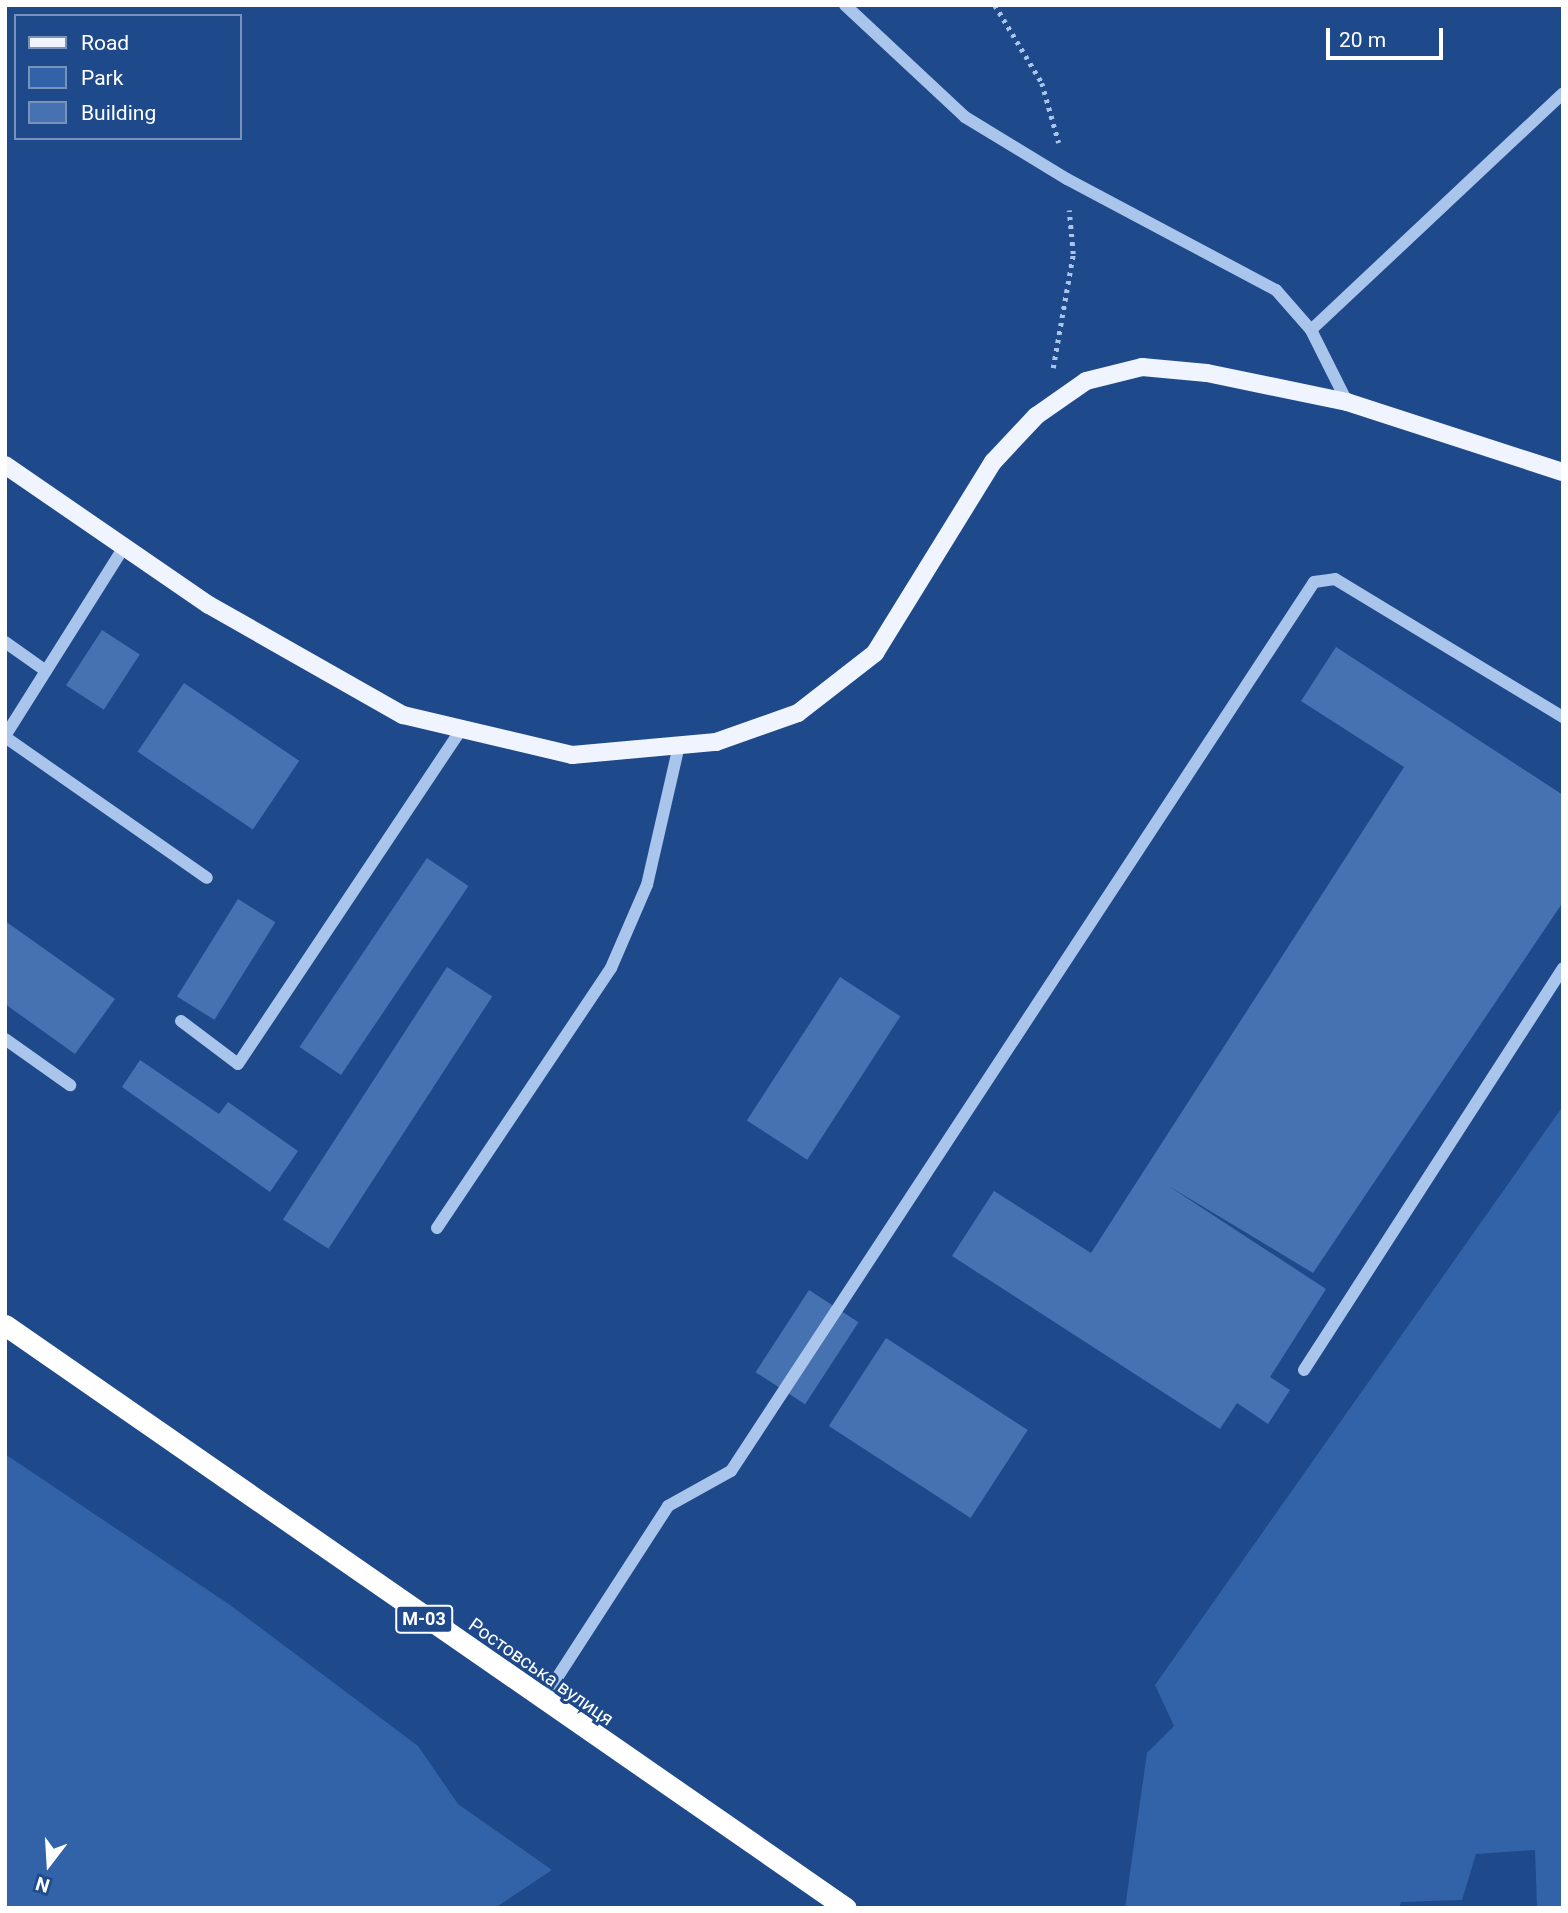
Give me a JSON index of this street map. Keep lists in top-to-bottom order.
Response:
{
  "streets": {
    "highway": ["М-03", "Ростовська вулиця"]
  },
  "legend": ["Road", "Park", "Building"],
  "scale_bar": "20 m",
  "north": "bottom"
}
